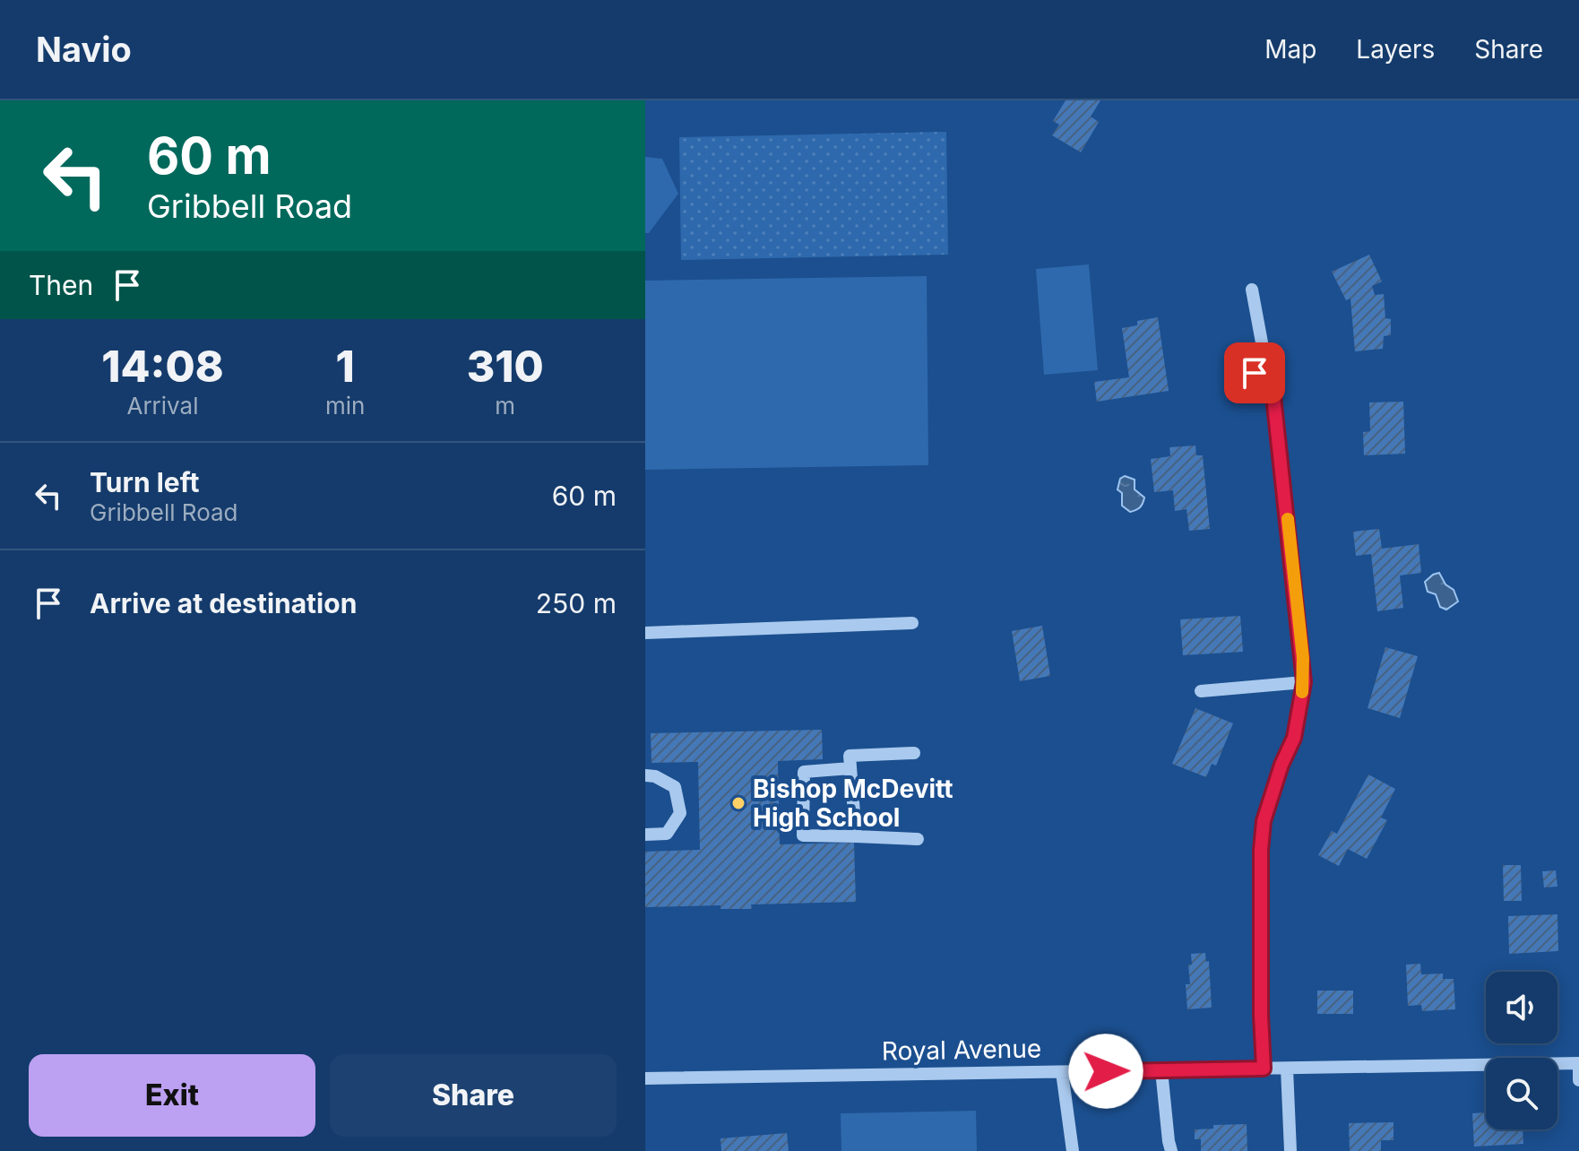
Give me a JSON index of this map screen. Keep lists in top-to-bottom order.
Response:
{
  "streets": {
    "street": ["Royal Avenue"]
  },
  "places": ["Bishop McDevitt High School"],
  "page": {
    "header": "Navio",
    "nav": ["Map", "Layers", "Share"],
    "turn": ["60 m", "Gribbell Road"],
    "then": "Then",
    "eta": [
      "14:08",
      "Arrival",
      "1",
      "min",
      "310",
      "m"
    ],
    "list": [
      {
        "name": "Turn left",
        "note": "Gribbell Road",
        "value": "60 m"
      },
      {
        "name": "Arrive at destination",
        "value": "250 m"
      }
    ],
    "buttons": ["Exit", "Share"]
  }
}
